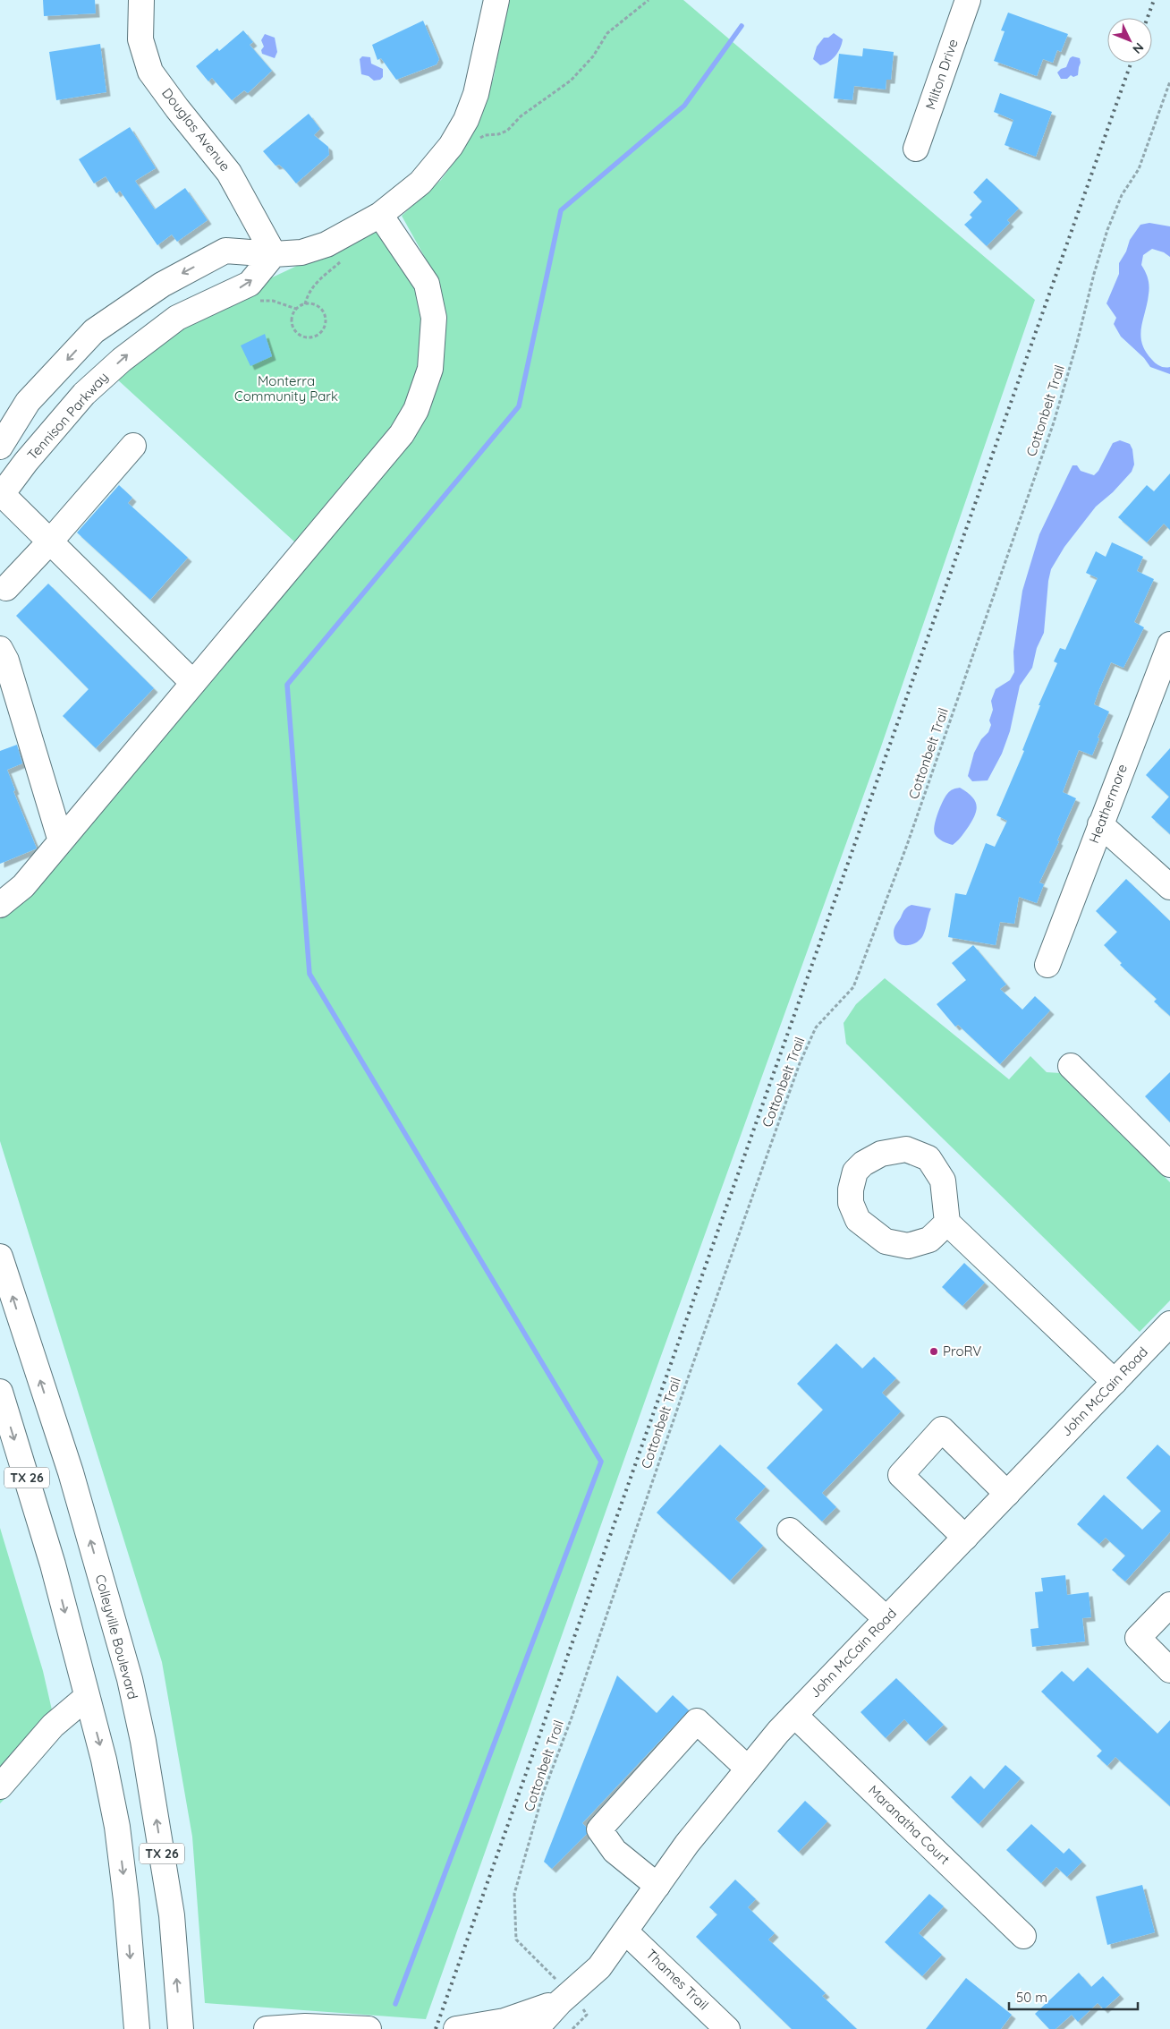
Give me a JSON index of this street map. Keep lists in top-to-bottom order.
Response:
{
  "streets": {
    "main road": [
      "Milton Drive",
      "Douglas Avenue",
      "Tennison Parkway",
      "Heathermore",
      "John McCain Road",
      "TX 26",
      "Colleyville Boulevard",
      "Maranatha Court",
      "Thames Trail"
    ],
    "path": ["Cottonbelt Trail"]
  },
  "crossings": [
    ["Douglas Avenue", "Tennison Parkway"],
    ["Cottonbelt Trail", "John McCain Road"],
    ["John McCain Road", "Maranatha Court"],
    ["John McCain Road", "Thames Trail"]
  ],
  "parks": ["Monterra Community Park"],
  "places": ["ProRV"],
  "scale_bar": "50 m",
  "north": "bottom right"
}
